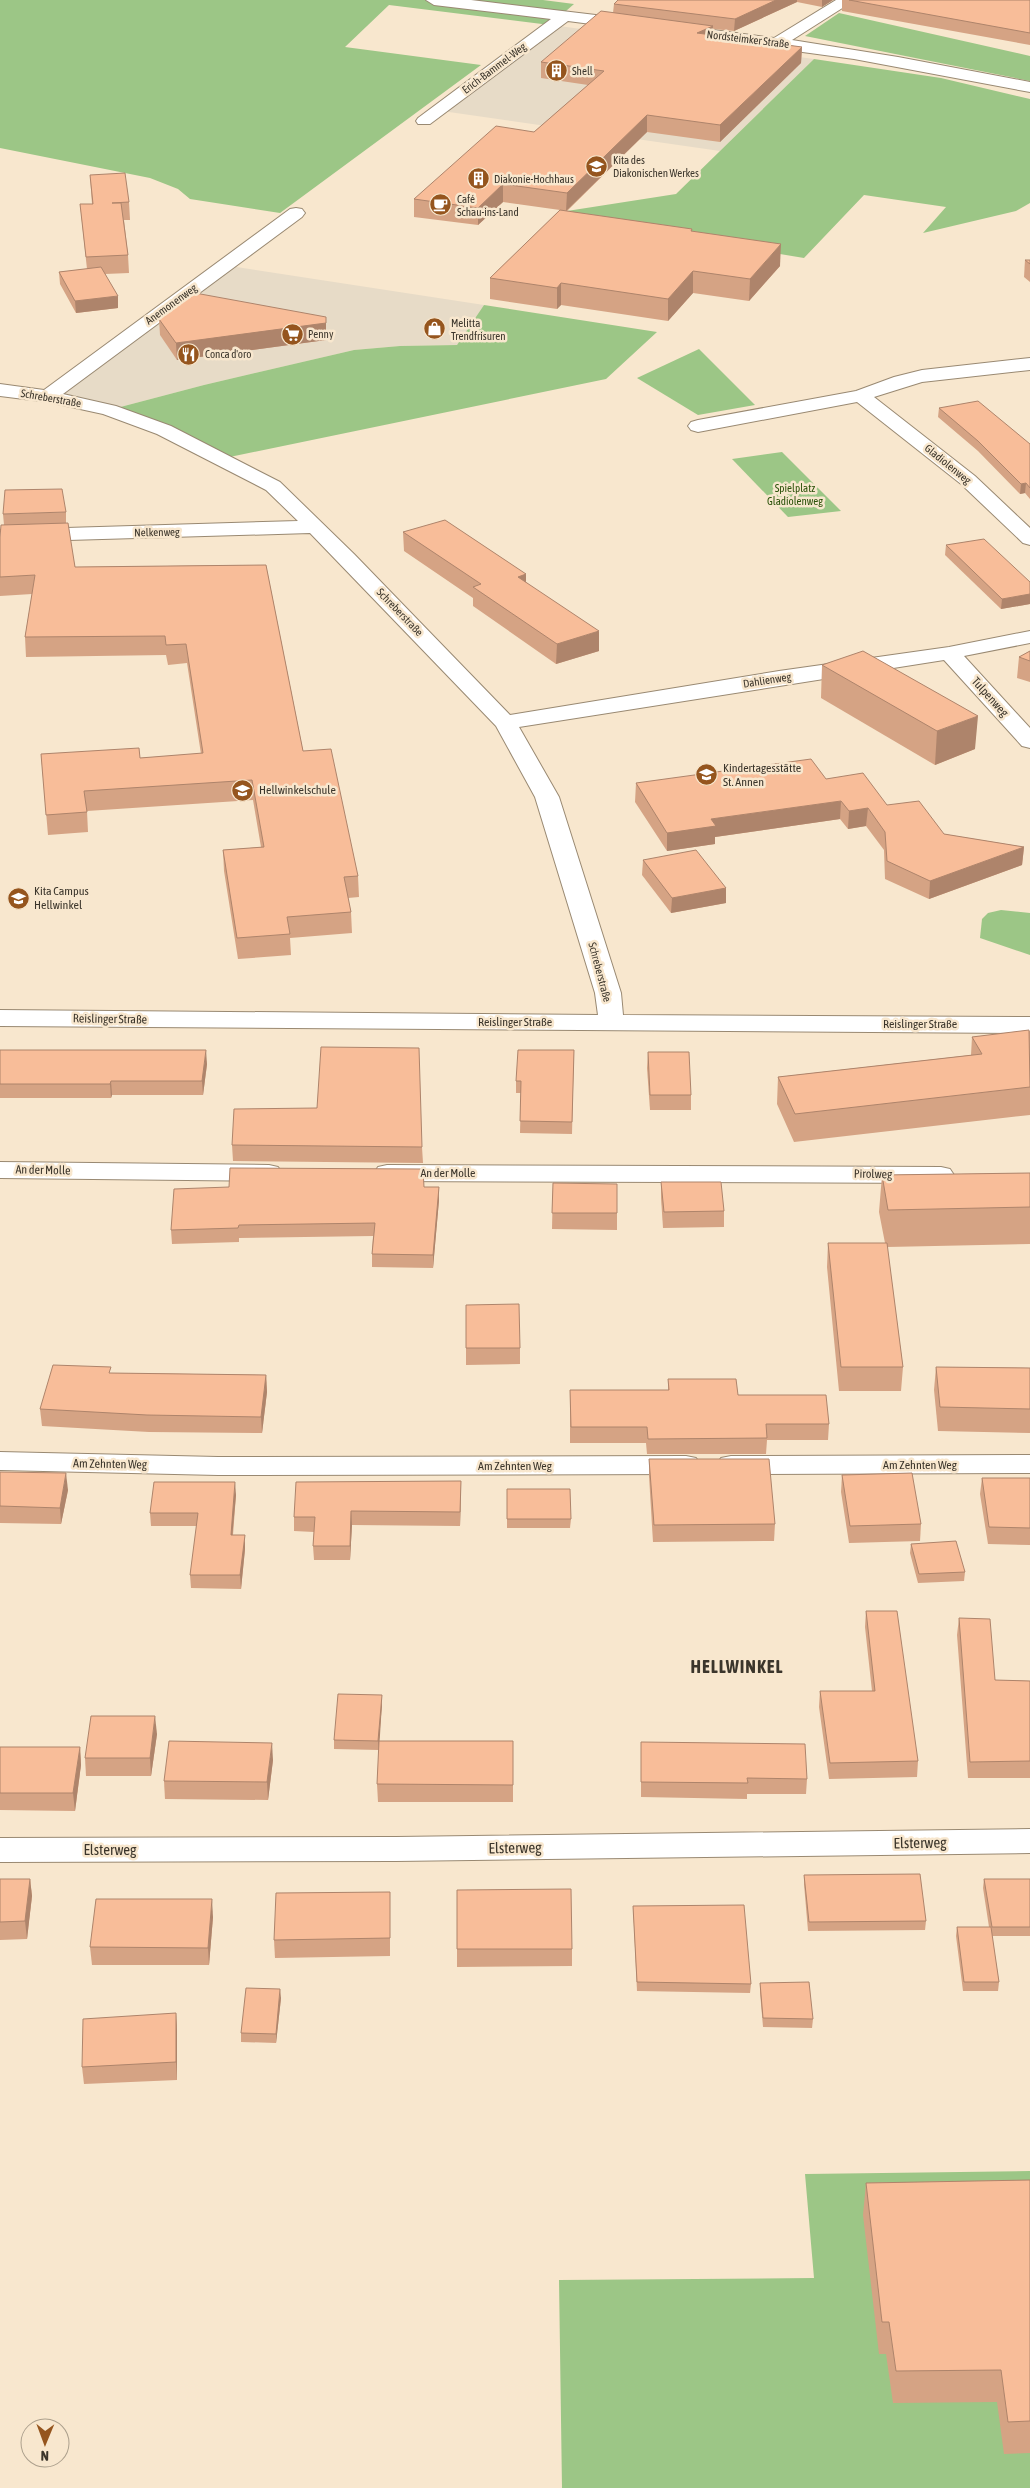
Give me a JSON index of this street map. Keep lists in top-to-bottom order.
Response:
{
  "streets": {
    "street": [
      "Nordsteimker Straße",
      "Erich-Bammel-Weg",
      "Anemonenweg",
      "Schreberstraße",
      "Gladiolenweg",
      "Nelkenweg",
      "Dahlienweg",
      "Tulpenweg",
      "Reislinger Straße",
      "An der Molle",
      "Pirolweg",
      "Am Zehnten Weg",
      "Elsterweg"
    ]
  },
  "crossings": [
    ["Anemonenweg", "Schreberstraße"],
    ["Schreberstraße", "Nelkenweg"],
    ["Schreberstraße", "Dahlienweg"],
    ["Schreberstraße", "Reislinger Straße"],
    ["Dahlienweg", "Tulpenweg"],
    ["An der Molle", "Pirolweg"]
  ],
  "districts": ["HELLWINKEL"],
  "parks": ["Spielplatz Gladiolenweg"],
  "places": {
    "building": ["Shell", "Diakonie-Hochhaus"],
    "school or university": [
      "Kita des Diakonischen Werkes",
      "Kindertagesstätte St. Annen",
      "Hellwinkelschule",
      "Kita Campus Hellwinkel"
    ],
    "cafe": ["Café Schau-ins-Land"],
    "shop": ["Melitta Trendfrisuren"],
    "supermarket": ["Penny"],
    "restaurant": ["Conca d'oro"]
  },
  "north": "bottom"
}
